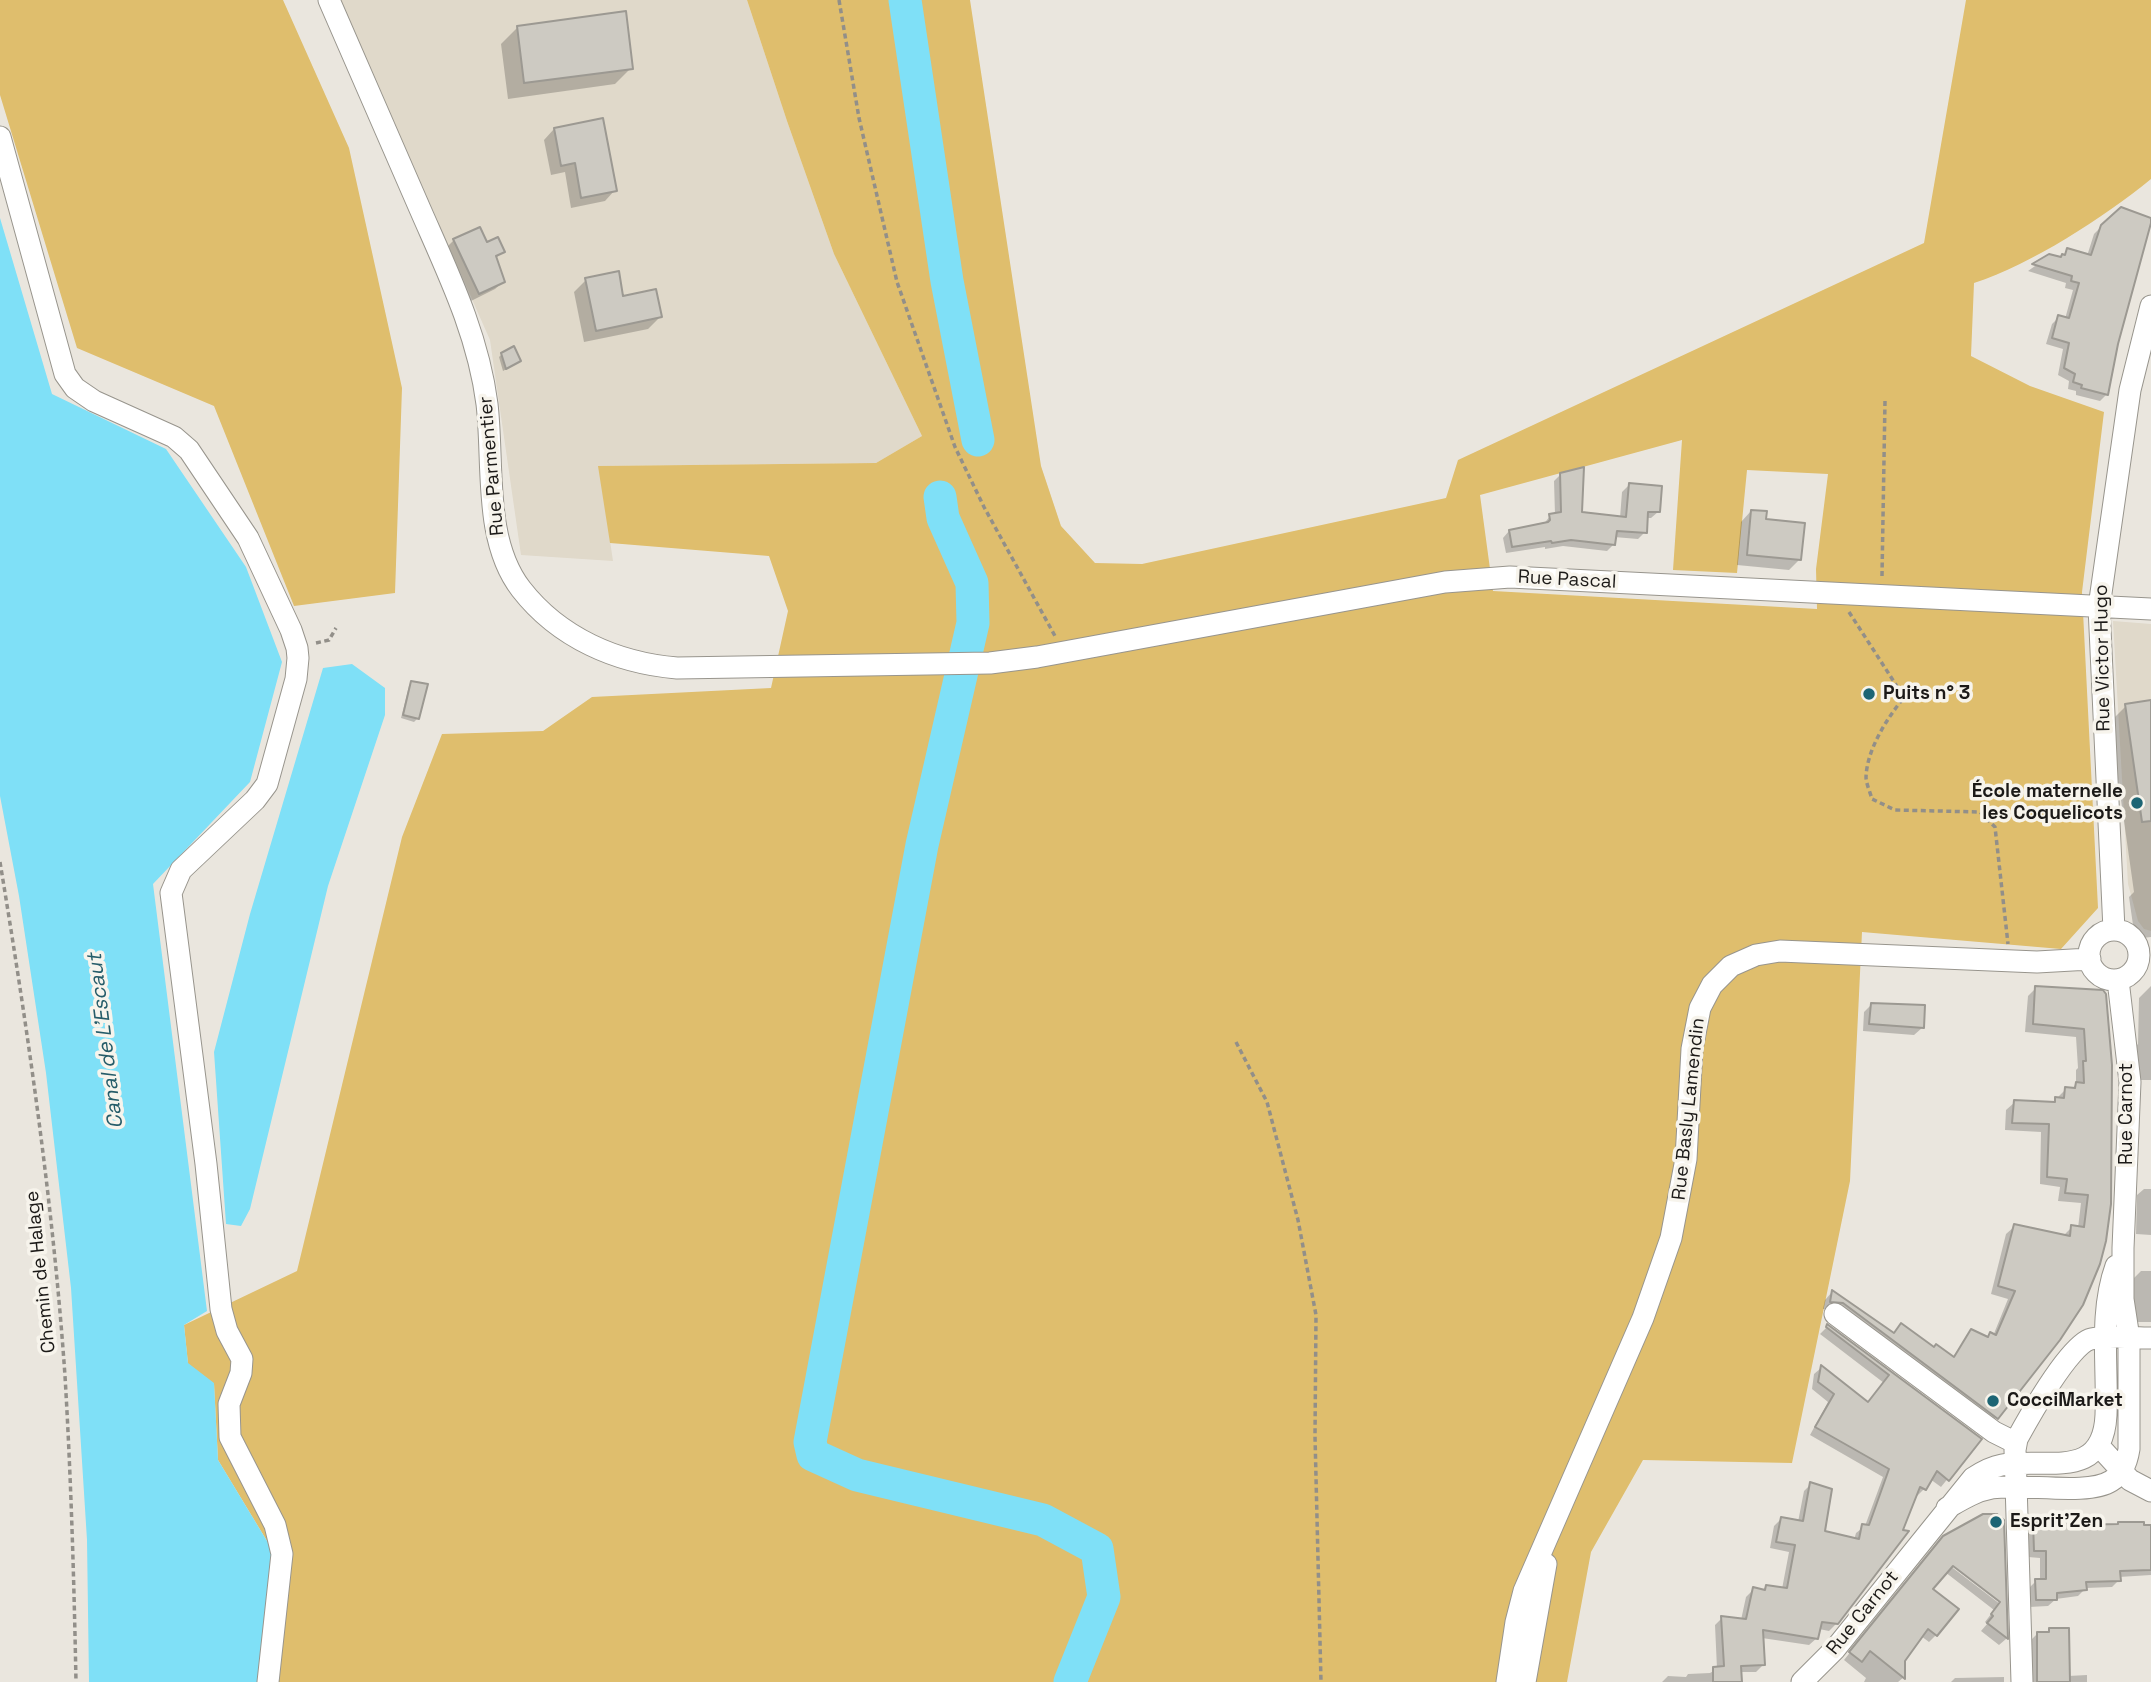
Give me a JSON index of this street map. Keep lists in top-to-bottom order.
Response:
{
  "streets": {
    "street": [
      "Rue Parmentier",
      "Rue Pascal",
      "Rue Victor Hugo",
      "Rue Basly Lamendin",
      "Rue Carnot"
    ],
    "path": ["Chemin de Halage"]
  },
  "crossings": [
    ["Rue Parmentier", "Rue Pascal"],
    ["Rue Pascal", "Rue Victor Hugo"],
    ["Rue Victor Hugo", "Rue Basly Lamendin"],
    ["Rue Victor Hugo", "Rue Carnot"],
    ["Rue Basly Lamendin", "Rue Carnot"]
  ],
  "water": ["Canal de L'Escaut"],
  "places": [
    "Puits n° 3",
    "École maternelle les Coquelicots",
    "CocciMarket",
    "Esprit'Zen"
  ]
}
